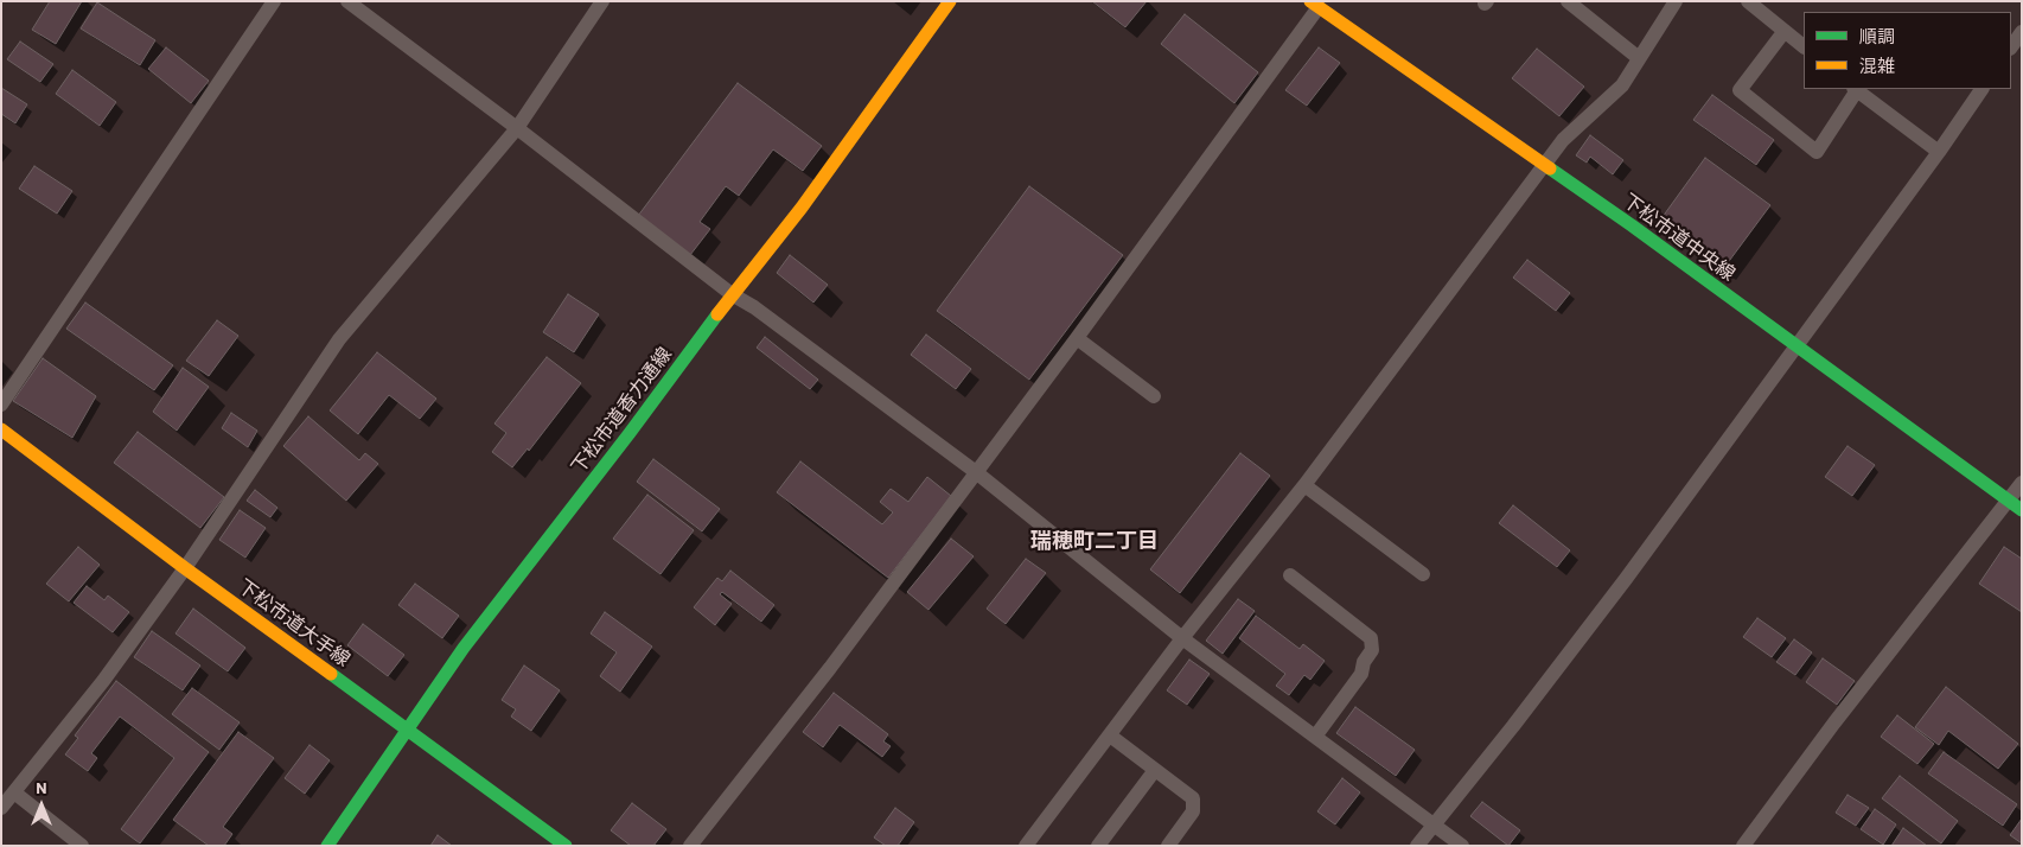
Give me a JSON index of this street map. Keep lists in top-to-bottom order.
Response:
{
  "streets": {
    "street": ["下松市道中央線", "下松市道香力通線", "下松市道大手線"]
  },
  "crossings": [
    ["下松市道香力通線", "下松市道大手線"]
  ],
  "districts": ["瑞穂町二丁目"],
  "legend": ["順調", "混雑"],
  "north": "top"
}
